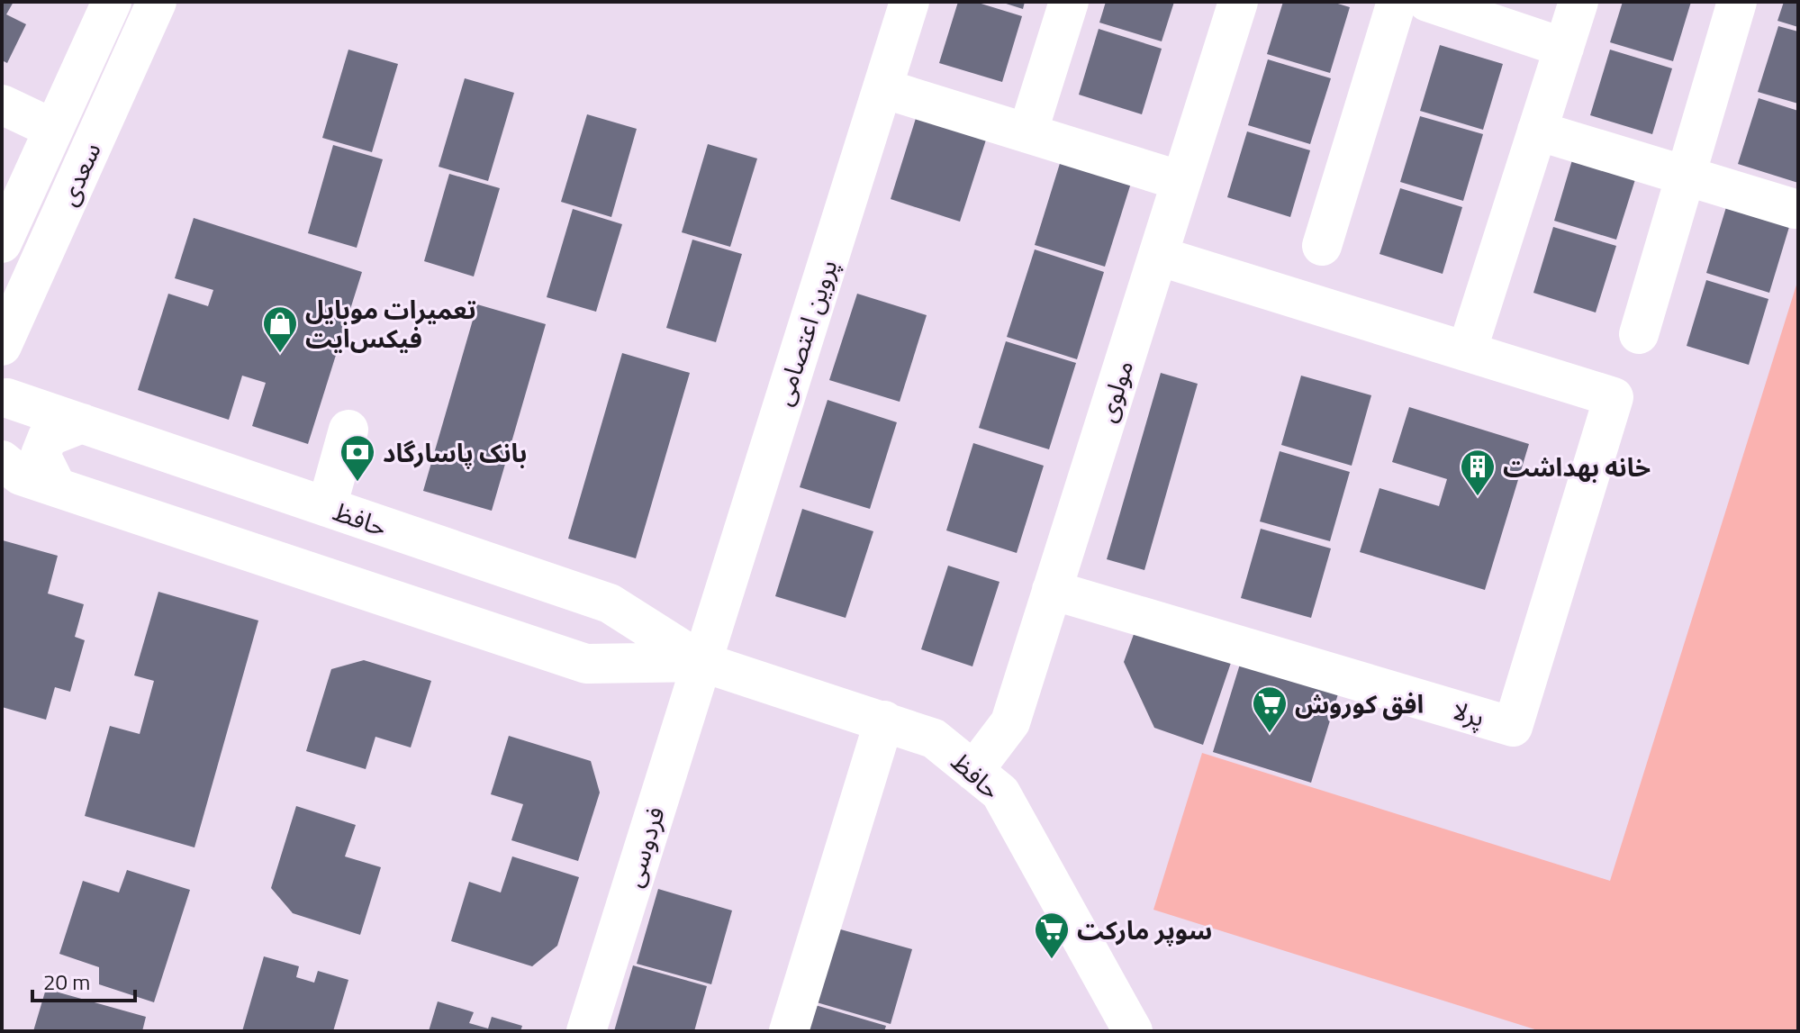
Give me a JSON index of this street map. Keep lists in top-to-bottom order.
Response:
{
  "streets": {
    "street": [
      "سعدی",
      "پروین اعتصامی",
      "مولوی",
      "حافظ",
      "پرلا",
      "فردوسی"
    ]
  },
  "crossings": [
    ["پروین اعتصامی", "حافظ"],
    ["پروین اعتصامی", "فردوسی"],
    ["مولوی", "حافظ"],
    ["مولوی", "پرلا"],
    ["حافظ", "فردوسی"]
  ],
  "places": {
    "shop": ["تعمیرات موبایل فیکس‌ایت"],
    "bank": ["بانک پاسارگاد"],
    "building": ["خانه بهداشت"],
    "supermarket": ["افق کوروش", "سوپر مارکت"]
  },
  "scale_bar": "20 m"
}
